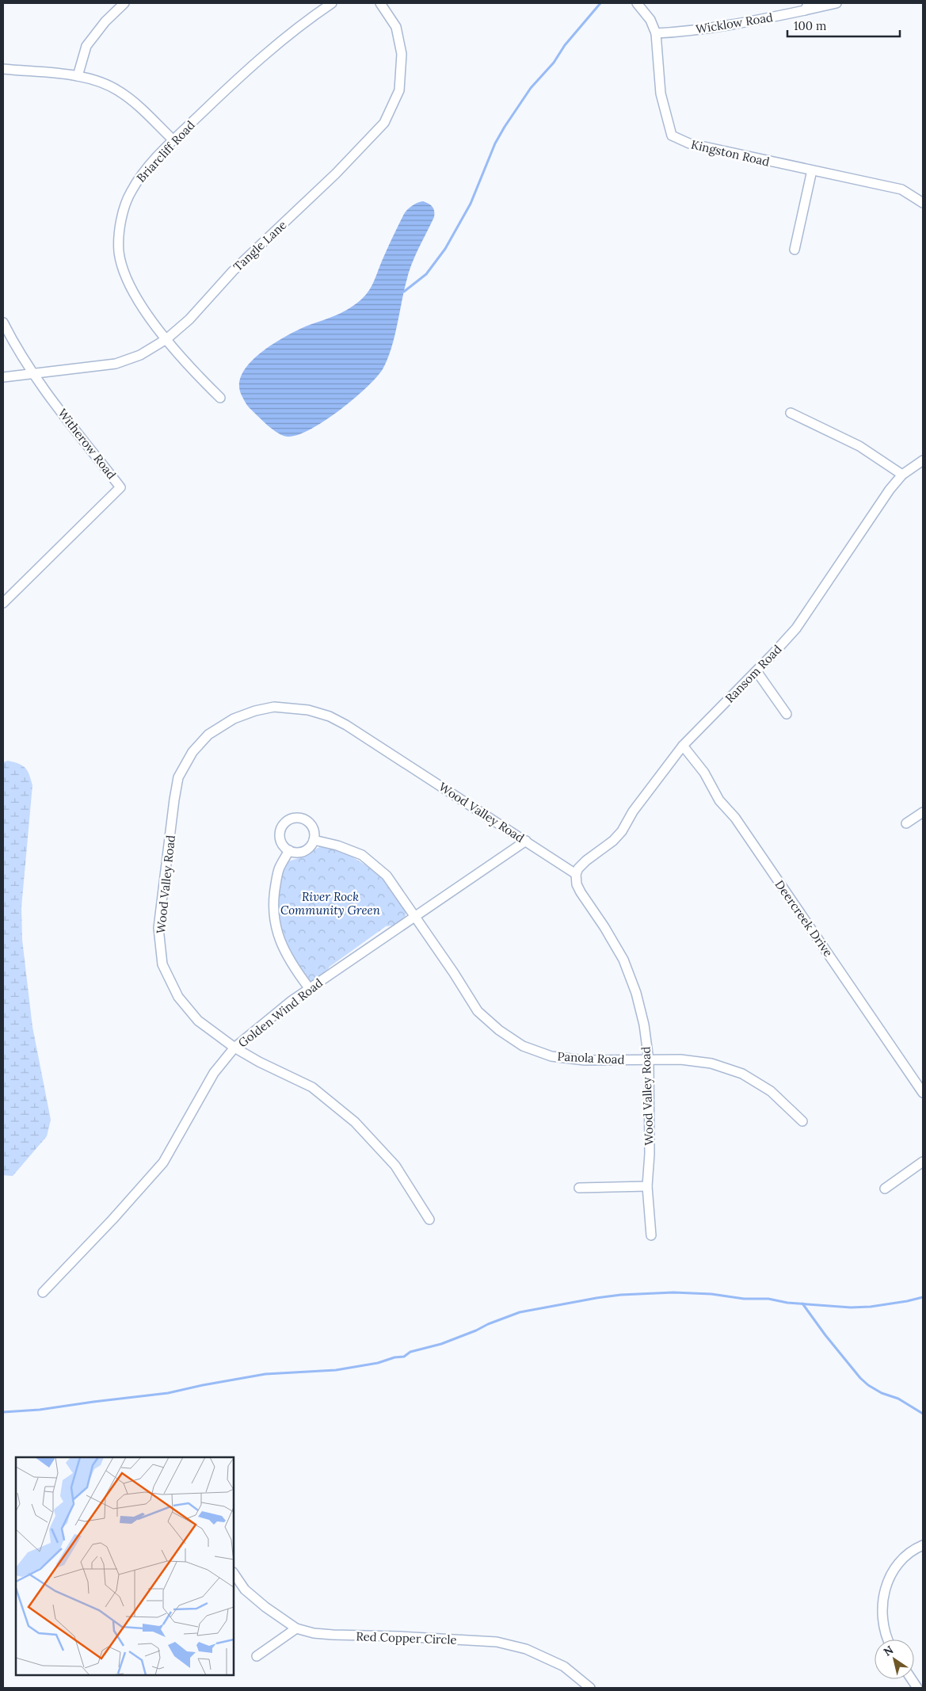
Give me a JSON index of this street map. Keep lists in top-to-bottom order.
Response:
{
  "streets": {
    "street": [
      "Wicklow Road",
      "Briarcliff Road",
      "Kingston Road",
      "Tangle Lane",
      "Witherow Road",
      "Ransom Road",
      "Wood Valley Road",
      "Deercreek Drive",
      "Golden Wind Road",
      "Panola Road",
      "Red Copper Circle"
    ]
  },
  "crossings": [
    ["Wicklow Road", "Kingston Road"],
    ["Briarcliff Road", "Tangle Lane"],
    ["Tangle Lane", "Witherow Road"],
    ["Ransom Road", "Wood Valley Road"],
    ["Ransom Road", "Deercreek Drive"],
    ["Wood Valley Road", "Golden Wind Road"],
    ["Wood Valley Road", "Panola Road"],
    ["Golden Wind Road", "Panola Road"]
  ],
  "parks": ["River Rock Community Green"],
  "scale_bar": "100 m",
  "north": "top left"
}
